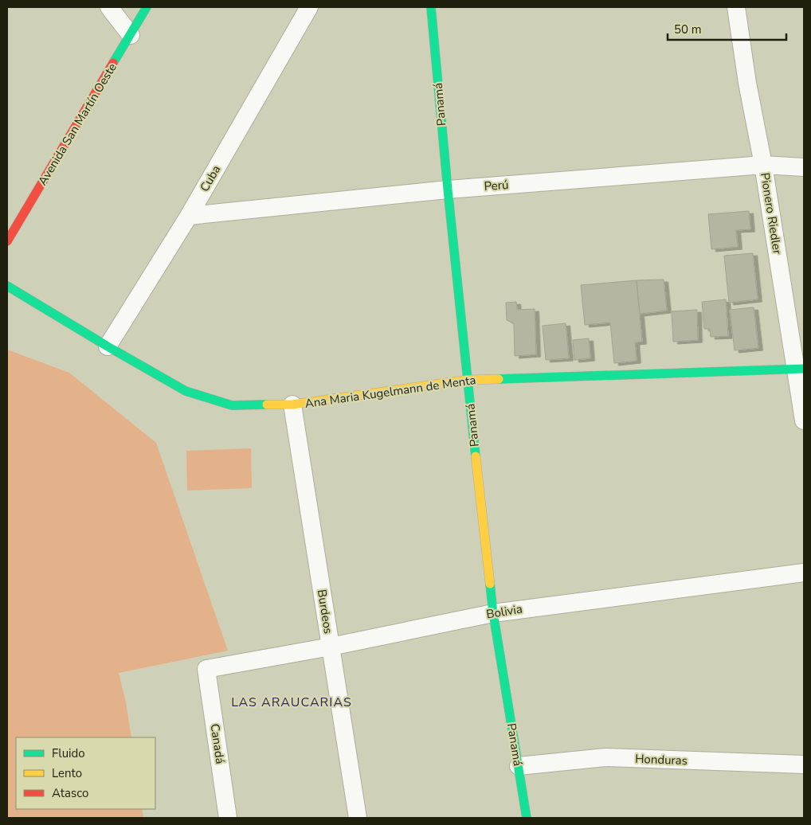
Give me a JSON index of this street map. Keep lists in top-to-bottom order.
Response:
{
  "streets": {
    "street": [
      "Panamá",
      "Avenida San Martín Oeste",
      "Cuba",
      "Perú",
      "Pionero Riedler",
      "Ana Maria Kugelmann de Menta",
      "Burdeos",
      "Bolivia",
      "Canadá",
      "Honduras"
    ]
  },
  "crossings": [
    ["Panamá", "Perú"],
    ["Panamá", "Ana Maria Kugelmann de Menta"],
    ["Panamá", "Bolivia"],
    ["Panamá", "Honduras"],
    ["Cuba", "Perú"],
    ["Cuba", "Ana Maria Kugelmann de Menta"],
    ["Perú", "Pionero Riedler"],
    ["Pionero Riedler", "Ana Maria Kugelmann de Menta"],
    ["Ana Maria Kugelmann de Menta", "Burdeos"],
    ["Burdeos", "Bolivia"],
    ["Bolivia", "Canadá"]
  ],
  "districts": ["LAS ARAUCARIAS"],
  "legend": ["Fluido", "Lento", "Atasco"],
  "scale_bar": "50 m"
}
